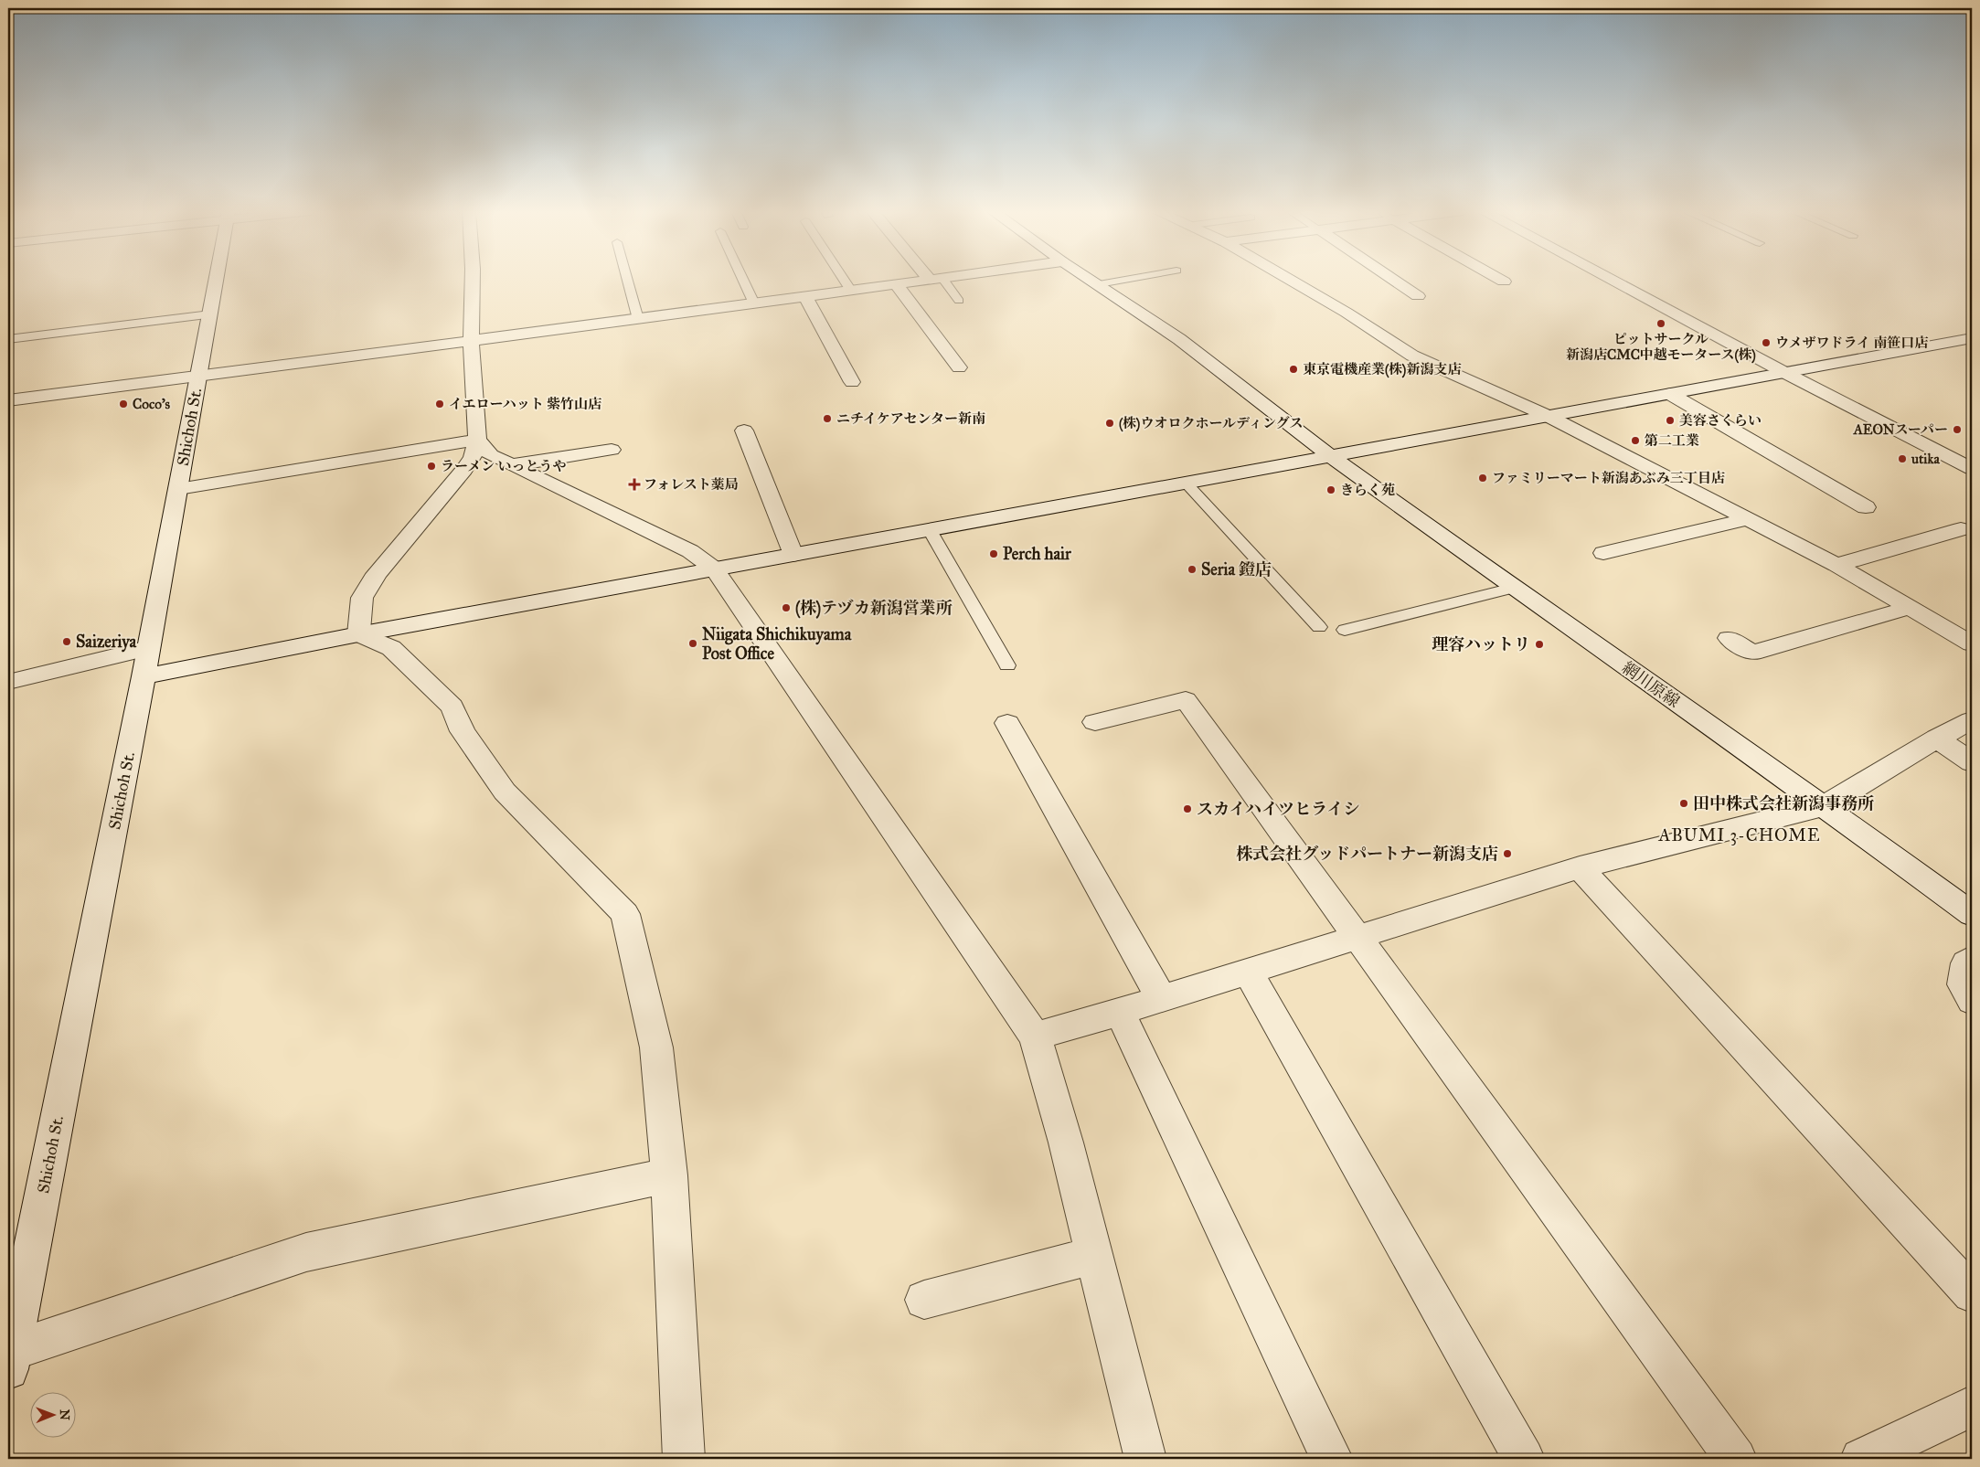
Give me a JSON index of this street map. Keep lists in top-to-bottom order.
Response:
{
  "streets": {
    "street": ["Shichoh St.", "網川原線"]
  },
  "districts": ["ABUMI 3-CHOME"],
  "places": {
    "other": [
      "ピットサークル 新潟店CMC中越モータース(株)",
      "ウメザワドライ 南笹口店",
      "東京電機産業(株)新潟支店",
      "Coco's",
      "イエローハット 紫竹山店",
      "ニチイケアセンター新南",
      "美容さくらい",
      "(株)ウオロクホールディングス",
      "AEONスーパー",
      "第二工業",
      "utika",
      "ラーメン いっとうや",
      "ファミリーマート新潟あぶみ三丁目店",
      "きらく苑",
      "Perch hair",
      "Seria 鐙店",
      "(株)テヅカ新潟営業所",
      "Saizeriya",
      "Niigata Shichikuyama Post Office",
      "理容ハットリ",
      "田中株式会社新潟事務所",
      "スカイハイツヒライシ",
      "株式会社グッドパートナー新潟支店"
    ],
    "health": ["フォレスト薬局"]
  },
  "north": "right"
}
